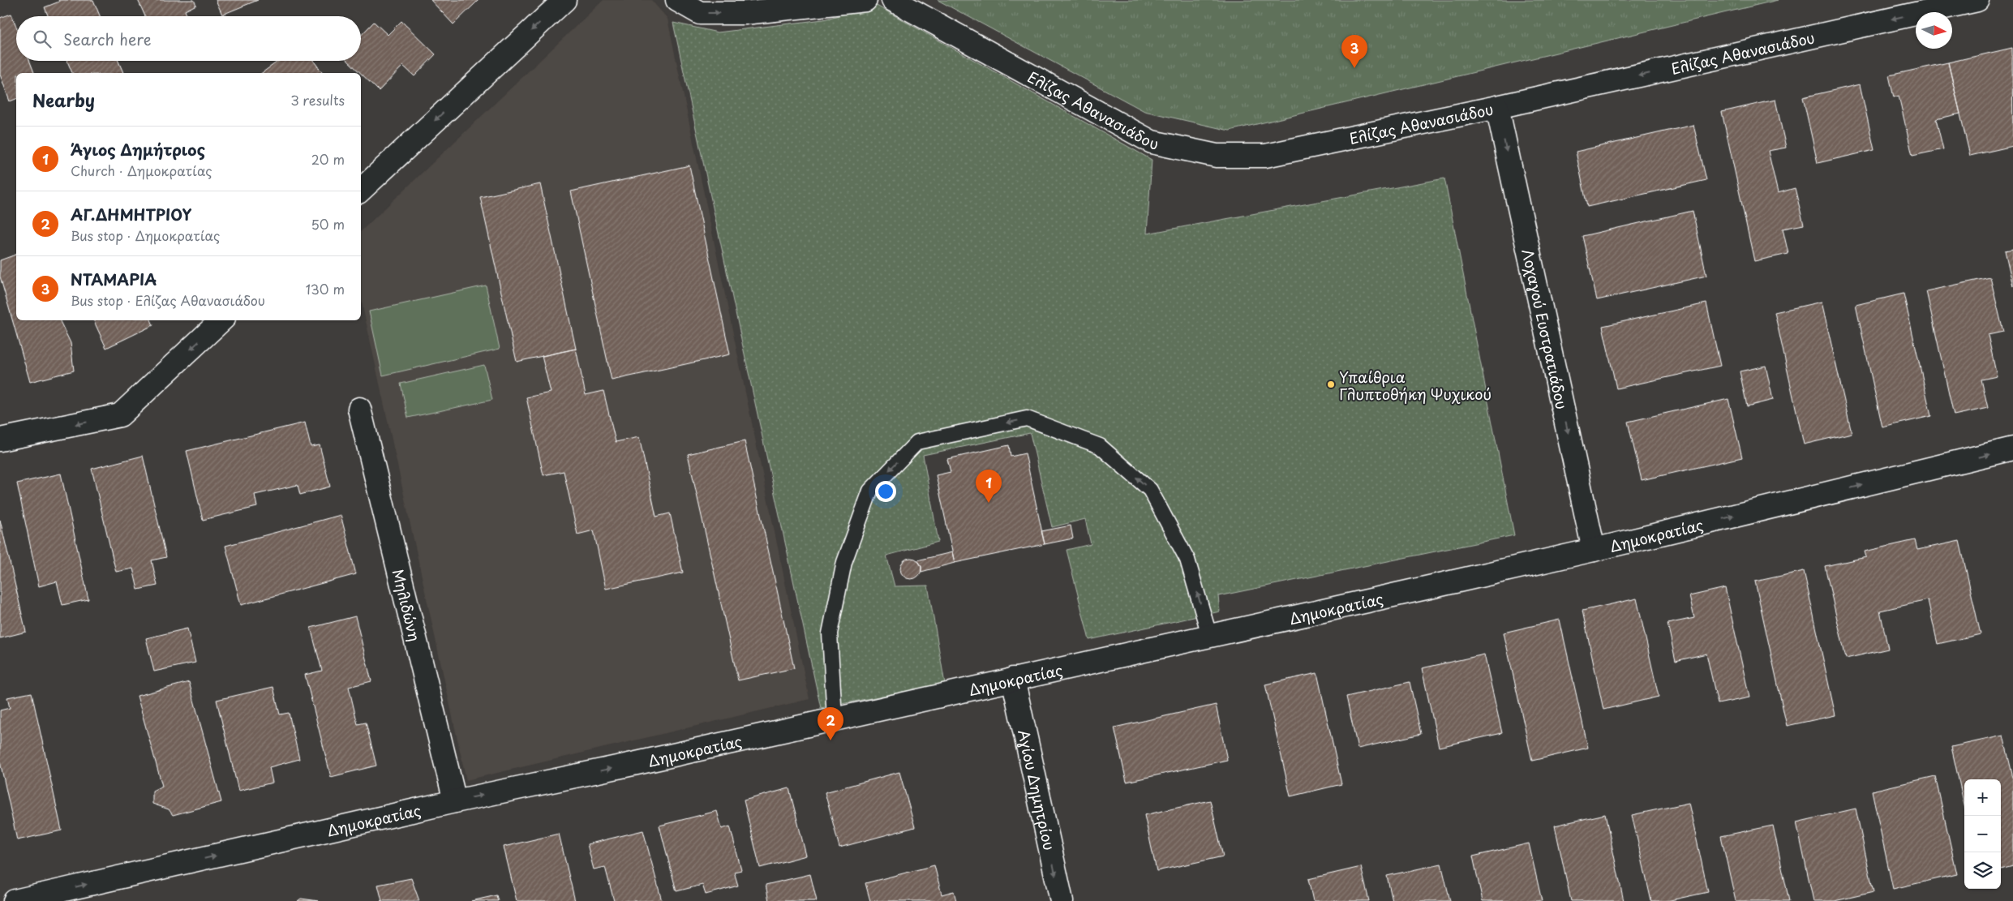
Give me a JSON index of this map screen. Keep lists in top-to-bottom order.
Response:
{
  "streets": {
    "street": [
      "Ελίζας Αθανασιάδου",
      "Λοχαγού Ευστρατιάδου",
      "Δημοκρατίας",
      "Μηλιδώνη",
      "Αγίου Δημητρίου"
    ]
  },
  "crossings": [
    ["Ελίζας Αθανασιάδου", "Λοχαγού Ευστρατιάδου"],
    ["Λοχαγού Ευστρατιάδου", "Δημοκρατίας"],
    ["Δημοκρατίας", "Μηλιδώνη"],
    ["Δημοκρατίας", "Αγίου Δημητρίου"]
  ],
  "one_way": [
    "Ελίζας Αθανασιάδου",
    "Λοχαγού Ευστρατιάδου",
    "Δημοκρατίας",
    "Αγίου Δημητρίου"
  ],
  "places": ["Υπαίθρια Γλυπτοθήκη Ψυχικού"],
  "north": "right",
  "page": {
    "search": "Search here",
    "pins": ["3", "1", "2"],
    "heading": ["Nearby", "3 results"],
    "list": [
      {
        "mark": "1",
        "name": "Άγιος Δημήτριος",
        "note": "Church · Δημοκρατίας",
        "value": "20 m"
      },
      {
        "mark": "2",
        "name": "ΑΓ.ΔΗΜΗΤΡΙΟΥ",
        "note": "Bus stop · Δημοκρατίας",
        "value": "50 m"
      },
      {
        "mark": "3",
        "name": "ΝΤΑΜΑΡΙΑ",
        "note": "Bus stop · Ελίζας Αθανασιάδου",
        "value": "130 m"
      }
    ],
    "map_buttons": ["+", "−"]
  }
}
